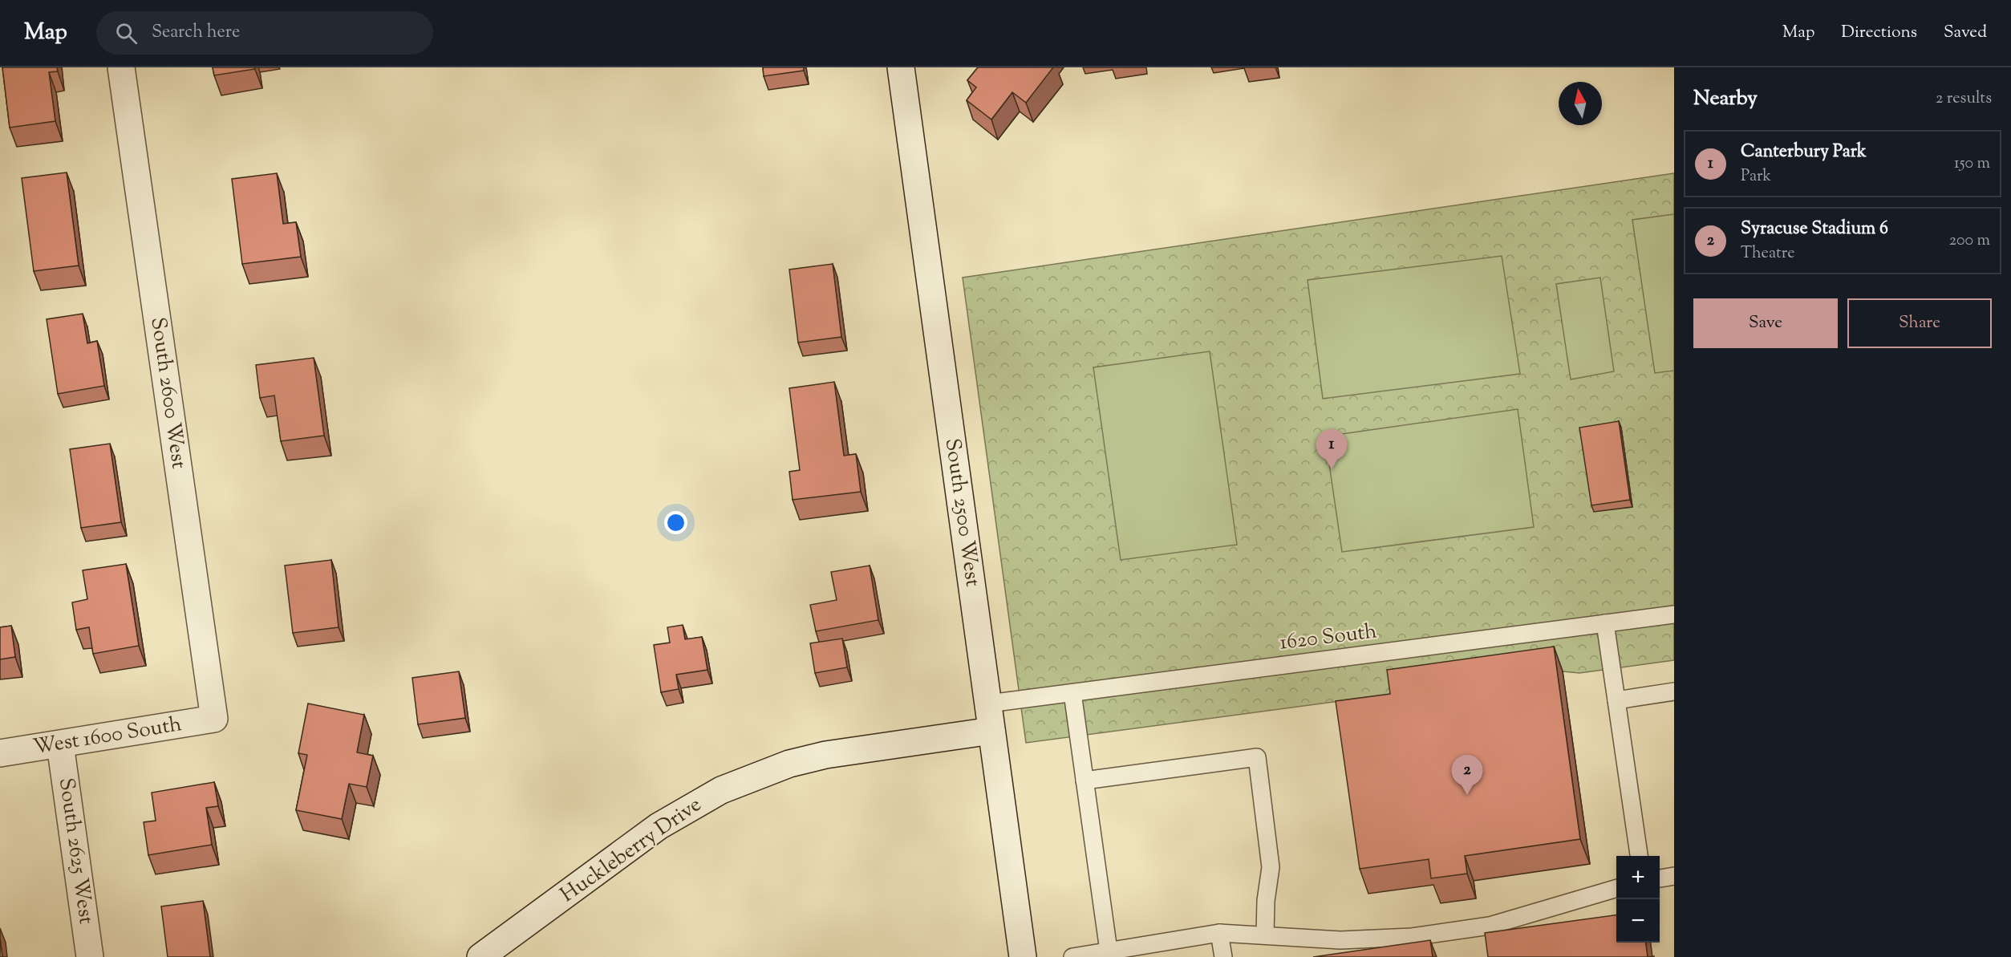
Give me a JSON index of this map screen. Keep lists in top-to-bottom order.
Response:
{
  "streets": {
    "street": [
      "South 2600 West",
      "South 2500 West",
      "West 1600 South",
      "Huckleberry Drive",
      "South 2625 West"
    ],
    "lane": ["1620 South"]
  },
  "crossings": [
    ["South 2600 West", "West 1600 South"],
    ["South 2500 West", "1620 South"],
    ["South 2500 West", "Huckleberry Drive"],
    ["West 1600 South", "South 2625 West"]
  ],
  "north": "top",
  "page": {
    "header": "Map",
    "search": "Search here",
    "nav": ["Map", "Directions", "Saved"],
    "heading": ["Nearby", "2 results"],
    "list": [
      {
        "mark": "1",
        "name": "Canterbury Park",
        "note": "Park",
        "value": "150 m"
      },
      {
        "mark": "2",
        "name": "Syracuse Stadium 6",
        "note": "Theatre",
        "value": "200 m"
      }
    ],
    "buttons": ["Save", "Share"],
    "pins": ["1", "2"],
    "map_buttons": ["+", "−"]
  }
}
